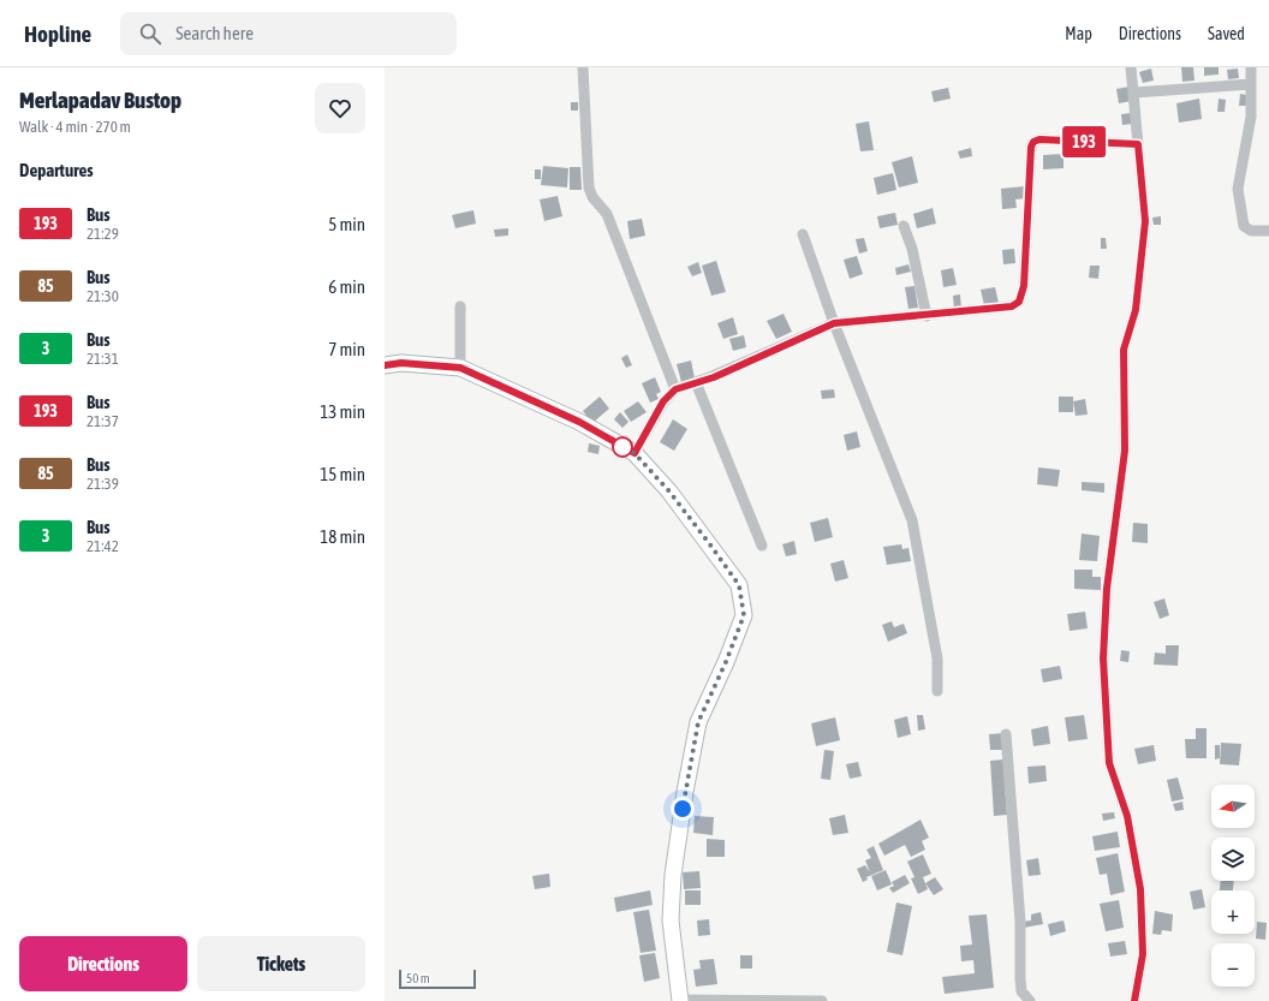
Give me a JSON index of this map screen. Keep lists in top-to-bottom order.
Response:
{
  "lines": ["bus line 193"],
  "scale_bar": "50 m",
  "north": "left",
  "page": {
    "header": "Hopline",
    "search": "Search here",
    "nav": ["Map", "Directions", "Saved"],
    "heading": [
      ["Merlapadav Bustop", "Walk · 4 min · 270 m"],
      "Departures"
    ],
    "on_map": "193",
    "list": [
      {
        "mark": "193",
        "name": "Bus",
        "note": "21:29",
        "value": "5 min"
      },
      {
        "mark": "85",
        "name": "Bus",
        "note": "21:30",
        "value": "6 min"
      },
      {
        "mark": "3",
        "name": "Bus",
        "note": "21:31",
        "value": "7 min"
      },
      {
        "mark": "193",
        "name": "Bus",
        "note": "21:37",
        "value": "13 min"
      },
      {
        "mark": "85",
        "name": "Bus",
        "note": "21:39",
        "value": "15 min"
      },
      {
        "mark": "3",
        "name": "Bus",
        "note": "21:42",
        "value": "18 min"
      }
    ],
    "map_buttons": ["+", "−"],
    "buttons": ["Directions", "Tickets"],
    "scale": "50 m"
  }
}
